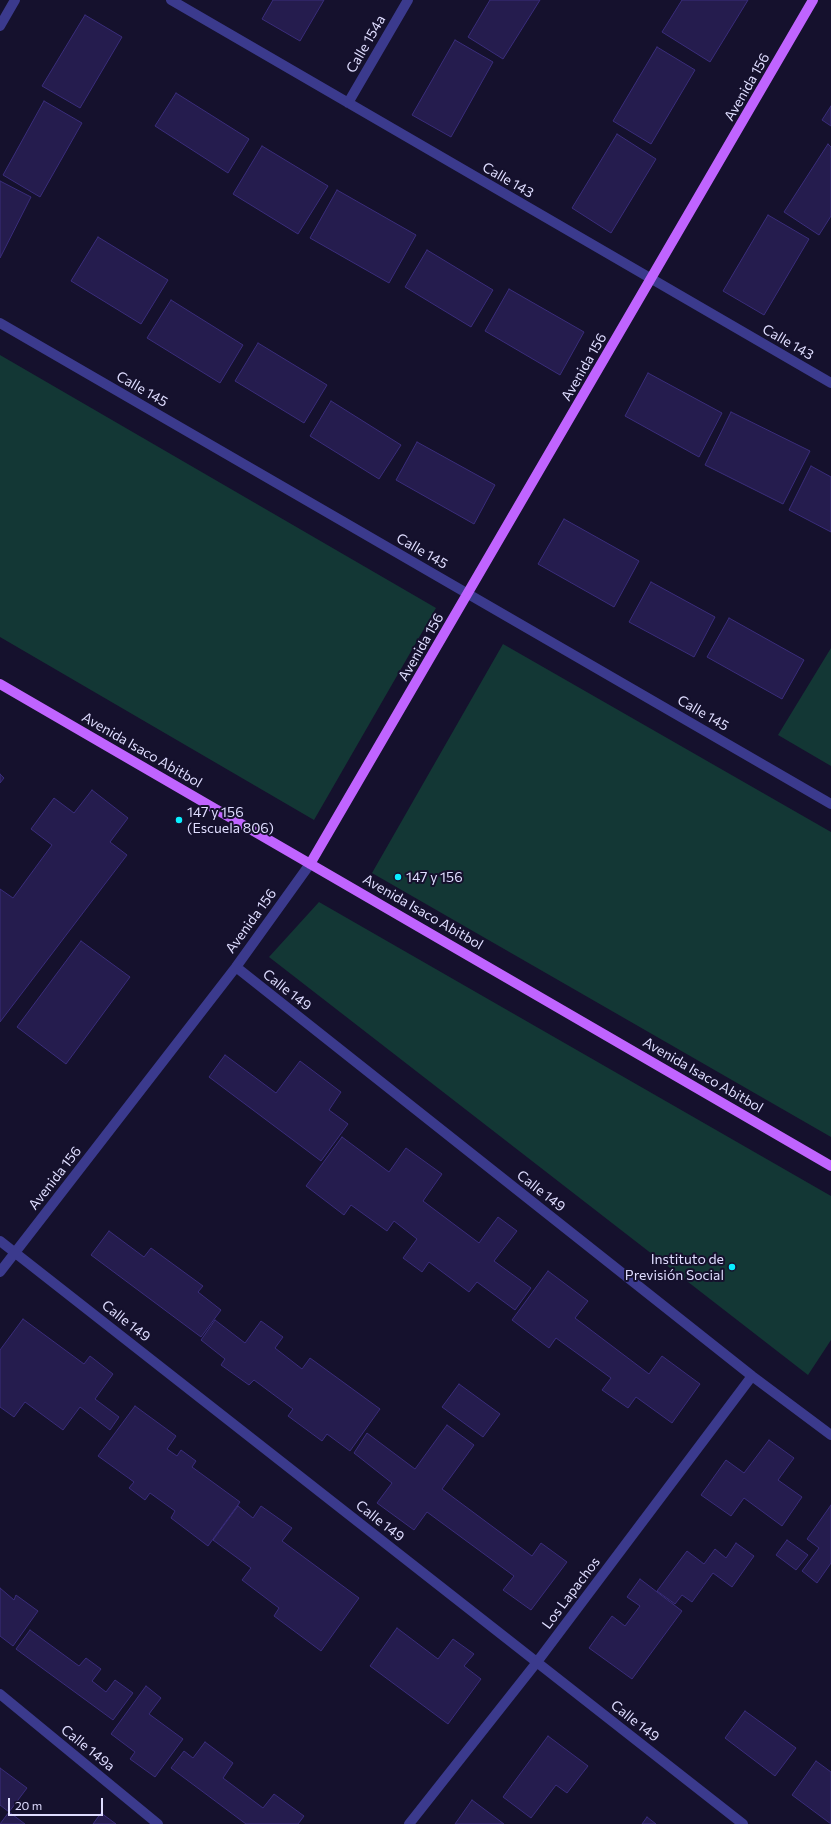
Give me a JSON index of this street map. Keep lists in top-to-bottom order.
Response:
{
  "streets": {
    "main road": ["Avenida 156", "Avenida Isaco Abitbol"],
    "street": [
      "Calle 154a",
      "Calle 143",
      "Calle 145",
      "Calle 149",
      "Los Lapachos",
      "Calle 149a"
    ]
  },
  "crossings": [
    ["Calle 154a", "Calle 143"],
    ["Avenida 156", "Calle 143"],
    ["Avenida 156", "Calle 145"],
    ["Avenida 156", "Avenida Isaco Abitbol"],
    ["Avenida 156", "Calle 149"],
    ["Calle 149", "Los Lapachos"]
  ],
  "places": ["147 y 156 (Escuela 806)", "147 y 156", "Instituto de Previsión Social"],
  "scale_bar": "20 m"
}
